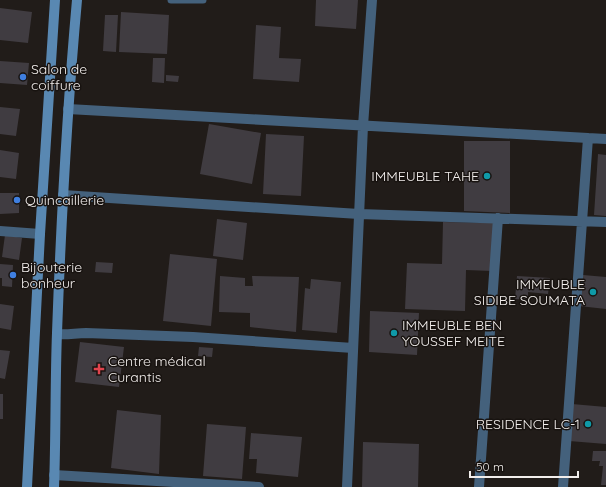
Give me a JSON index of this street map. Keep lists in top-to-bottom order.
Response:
{
  "places": {
    "other": [
      "Salon de coiffure",
      "IMMEUBLE TAHE",
      "Quincaillerie",
      "Bijouterie bonheur",
      "IMMEUBLE SIDIBE SOUMATA",
      "IMMEUBLE BEN YOUSSEF MEITE",
      "RESIDENCE LC-1"
    ],
    "health": ["Centre médical Curantis"]
  },
  "scale_bar": "50 m"
}
